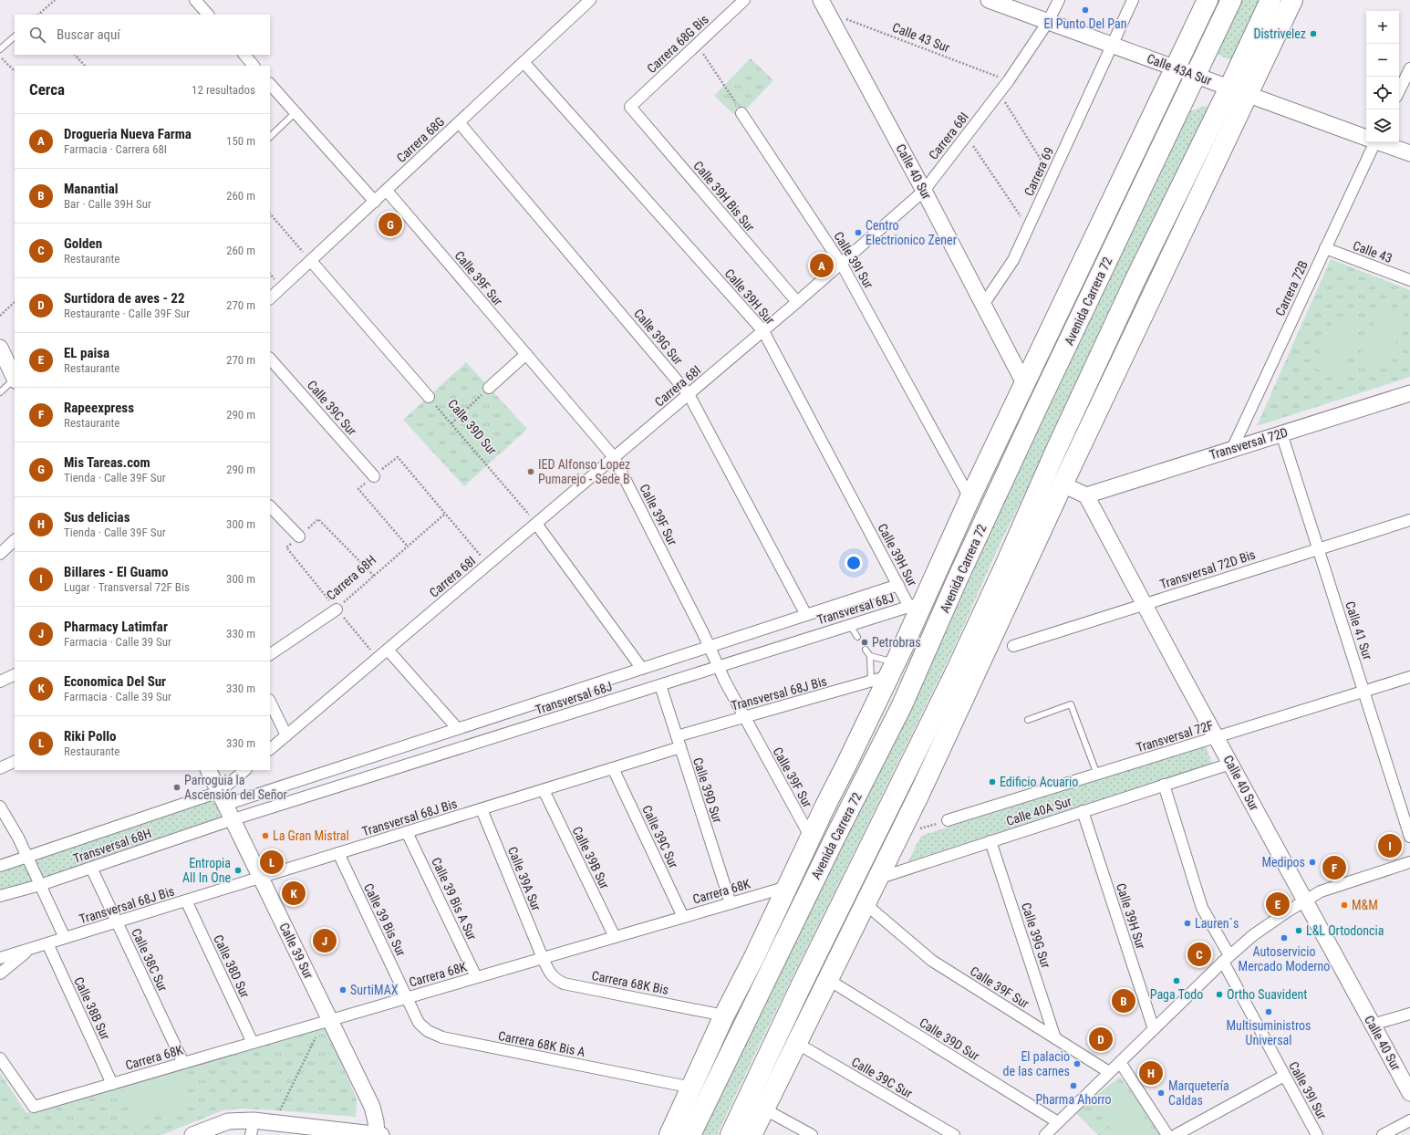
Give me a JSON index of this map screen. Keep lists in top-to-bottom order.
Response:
{
  "streets": {
    "highway": ["Avenida Carrera 72"],
    "street": [
      "Carrera 68G Bis",
      "Calle 43A Sur",
      "Carrera 68I",
      "Carrera 68G",
      "Calle 40 Sur",
      "Carrera 69",
      "Calle 39H Bis Sur",
      "Calle 43",
      "Calle 39I Sur",
      "Calle 39F Sur",
      "Carrera 72B",
      "Calle 39H Sur",
      "Calle 39G Sur",
      "Calle 39C Sur",
      "Calle 39D Sur",
      "Transversal 72D",
      "Transversal 72D Bis",
      "Carrera 68H",
      "Transversal 68J",
      "Calle 41 Sur",
      "Transversal 68J Bis",
      "Transversal 72F",
      "Calle 40A Sur",
      "Transversal 68H",
      "Calle 39B Sur",
      "Calle 39A Sur",
      "Carrera 68K",
      "Calle 39 Bis A Sur",
      "Calle 39 Bis Sur",
      "Calle 39 Sur",
      "Calle 38C Sur",
      "Calle 38D Sur",
      "Carrera 68K Bis",
      "Calle 38B Sur",
      "Carrera 68K Bis A"
    ],
    "path": ["Calle 43 Sur"]
  },
  "crossings": [
    ["Calle 43 Sur", "Carrera 68I"],
    ["Calle 43 Sur", "Calle 40 Sur"],
    ["Carrera 68G Bis", "Calle 39H Bis Sur"],
    ["Calle 43A Sur", "Carrera 68I"],
    ["Calle 43A Sur", "Carrera 69"],
    ["Calle 43A Sur", "Avenida Carrera 72"],
    ["Carrera 68I", "Calle 40 Sur"],
    ["Carrera 68I", "Calle 39H Bis Sur"],
    ["Carrera 68I", "Calle 39I Sur"],
    ["Carrera 68I", "Calle 39F Sur"],
    ["Carrera 68I", "Calle 39H Sur"],
    ["Carrera 68I", "Calle 39G Sur"],
    ["Carrera 68I", "Calle 39D Sur"],
    ["Carrera 68G", "Calle 39F Sur"],
    ["Carrera 68G", "Calle 39H Sur"],
    ["Carrera 68G", "Calle 39G Sur"],
    ["Carrera 68G", "Calle 39D Sur"],
    ["Calle 40 Sur", "Carrera 69"],
    ["Calle 40 Sur", "Avenida Carrera 72"],
    ["Calle 40 Sur", "Transversal 72D"],
    ["Calle 40 Sur", "Transversal 72D Bis"],
    ["Calle 40 Sur", "Transversal 72F"],
    ["Calle 40 Sur", "Calle 40A Sur"],
    ["Calle 43", "Carrera 72B"],
    ["Calle 39I Sur", "Avenida Carrera 72"],
    ["Calle 39I Sur", "Calle 40A Sur"],
    ["Calle 39F Sur", "Avenida Carrera 72"],
    ["Calle 39F Sur", "Calle 39G Sur"],
    ["Calle 39F Sur", "Transversal 68J"],
    ["Calle 39F Sur", "Transversal 68J Bis"],
    ["Carrera 72B", "Transversal 72D"],
    ["Calle 39H Sur", "Avenida Carrera 72"],
    ["Calle 39H Sur", "Transversal 68J"],
    ["Calle 39H Sur", "Calle 40A Sur"],
    ["Avenida Carrera 72", "Transversal 68J"],
    ["Avenida Carrera 72", "Transversal 68J Bis"],
    ["Avenida Carrera 72", "Carrera 68K"],
    ["Avenida Carrera 72", "Carrera 68K Bis"],
    ["Avenida Carrera 72", "Carrera 68K Bis A"],
    ["Calle 39G Sur", "Transversal 68J"],
    ["Calle 39G Sur", "Calle 40A Sur"],
    ["Calle 39C Sur", "Transversal 68J Bis"],
    ["Calle 39C Sur", "Carrera 68K"],
    ["Calle 39D Sur", "Transversal 68J"],
    ["Calle 39D Sur", "Transversal 68J Bis"],
    ["Calle 39D Sur", "Carrera 68K"],
    ["Transversal 72D", "Calle 41 Sur"],
    ["Transversal 72D Bis", "Calle 41 Sur"],
    ["Transversal 68J", "Transversal 68H"],
    ["Transversal 68J", "Calle 39 Sur"],
    ["Calle 41 Sur", "Transversal 72F"],
    ["Transversal 68J Bis", "Calle 39B Sur"],
    ["Transversal 68J Bis", "Calle 39A Sur"],
    ["Transversal 68J Bis", "Calle 39 Bis A Sur"],
    ["Transversal 68J Bis", "Calle 39 Bis Sur"],
    ["Transversal 68J Bis", "Calle 39 Sur"],
    ["Transversal 68J Bis", "Calle 38C Sur"],
    ["Transversal 68J Bis", "Calle 38D Sur"],
    ["Transversal 68J Bis", "Calle 38B Sur"],
    ["Transversal 68H", "Calle 39 Sur"],
    ["Transversal 68H", "Calle 38C Sur"],
    ["Calle 39B Sur", "Carrera 68K"],
    ["Calle 39A Sur", "Carrera 68K"],
    ["Calle 39A Sur", "Carrera 68K Bis"],
    ["Carrera 68K", "Calle 39 Bis A Sur"],
    ["Carrera 68K", "Calle 39 Bis Sur"],
    ["Carrera 68K", "Calle 39 Sur"],
    ["Carrera 68K", "Calle 38C Sur"],
    ["Carrera 68K", "Calle 38D Sur"],
    ["Carrera 68K", "Carrera 68K Bis"],
    ["Carrera 68K", "Calle 38B Sur"],
    ["Carrera 68K", "Carrera 68K Bis A"],
    ["Calle 39 Bis Sur", "Carrera 68K Bis A"]
  ],
  "places": [
    "El Punto Del Pan",
    "Distrivelez",
    "Centro Electrionico Zener",
    "IED Alfonso Lopez Pumarejo - Sede B",
    "Petrobras",
    "Edificio Acuario",
    "Parroguia la Ascensión del Señor",
    "La Gran Mistral",
    "Medipos",
    "Entropia All In One",
    "M&M",
    "Lauren´s",
    "L&L Ortodoncia",
    "Autoservicio Mercado Moderno",
    "Paga Todo",
    "SurtiMAX",
    "Ortho Suavident",
    "Multisuministros Universal",
    "El palacio de las carnes",
    "Pharma Ahorro",
    "Marquetería Caldas"
  ],
  "page": {
    "map_buttons": ["+", "−"],
    "search": "Buscar aquí",
    "heading": ["Cerca", "12 resultados"],
    "list": [
      {
        "mark": "A",
        "name": "Drogueria Nueva Farma",
        "note": "Farmacia · Carrera 68I",
        "value": "150 m"
      },
      {
        "mark": "B",
        "name": "Manantial",
        "note": "Bar · Calle 39H Sur",
        "value": "260 m"
      },
      {
        "mark": "C",
        "name": "Golden",
        "note": "Restaurante",
        "value": "260 m"
      },
      {
        "mark": "D",
        "name": "Surtidora de aves - 22",
        "note": "Restaurante · Calle 39F Sur",
        "value": "270 m"
      },
      {
        "mark": "E",
        "name": "EL paisa",
        "note": "Restaurante",
        "value": "270 m"
      },
      {
        "mark": "F",
        "name": "Rapeexpress",
        "note": "Restaurante",
        "value": "290 m"
      },
      {
        "mark": "G",
        "name": "Mis Tareas.com",
        "note": "Tienda · Calle 39F Sur",
        "value": "290 m"
      },
      {
        "mark": "H",
        "name": "Sus delicias",
        "note": "Tienda · Calle 39F Sur",
        "value": "300 m"
      },
      {
        "mark": "I",
        "name": "Billares - El Guamo",
        "note": "Lugar · Transversal 72F Bis",
        "value": "300 m"
      },
      {
        "mark": "J",
        "name": "Pharmacy Latimfar",
        "note": "Farmacia · Calle 39 Sur",
        "value": "330 m"
      },
      {
        "mark": "K",
        "name": "Economica Del Sur",
        "note": "Farmacia · Calle 39 Sur",
        "value": "330 m"
      },
      {
        "mark": "L",
        "name": "Riki Pollo",
        "note": "Restaurante",
        "value": "330 m"
      }
    ],
    "pins": [
      "G",
      "A",
      "I",
      "L",
      "F",
      "K",
      "E",
      "J",
      "C",
      "B",
      "D",
      "H"
    ]
  }
}
